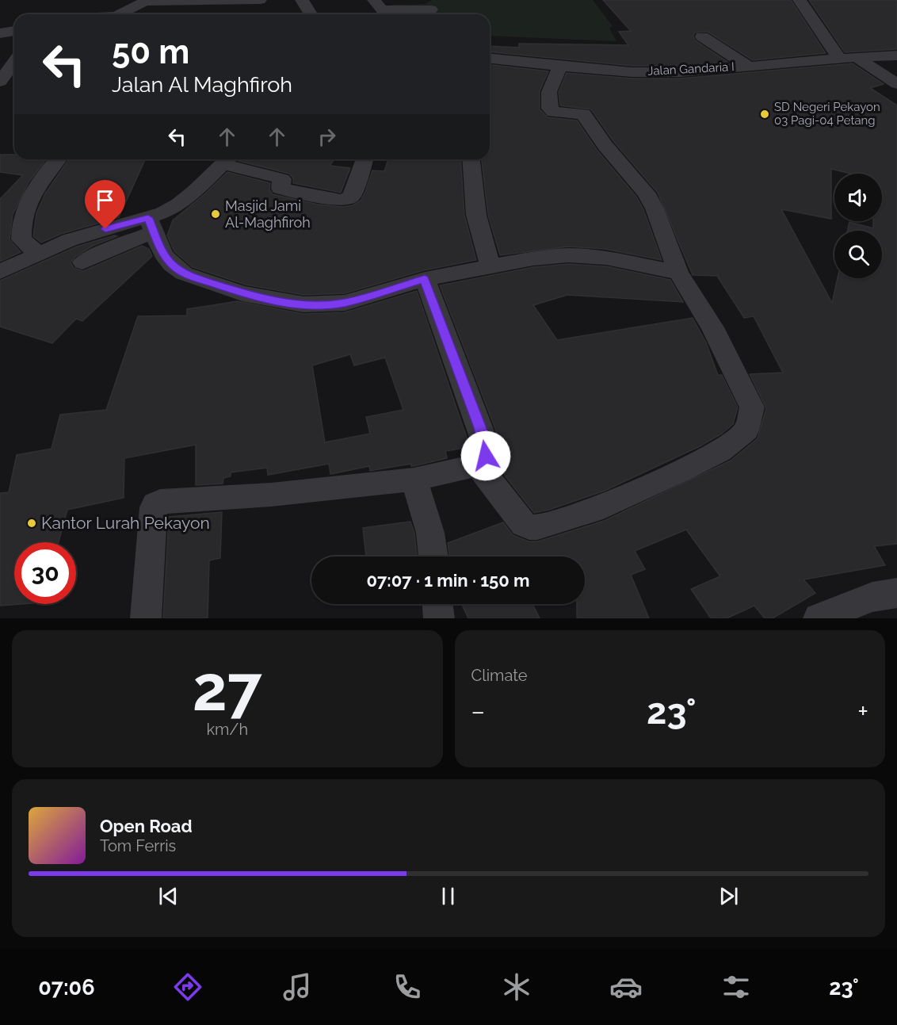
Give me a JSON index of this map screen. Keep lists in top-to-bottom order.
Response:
{
  "streets": {
    "street": ["Jalan Gandaria I"]
  },
  "places": ["SD Negeri Pekayon 03 Pagi-04 Petang", "Masjid Jami Al-Maghfiroh", "Kantor Lurah Pekayon"],
  "page": {
    "turn": ["50 m", "Jalan Al Maghfiroh"],
    "limit": "30",
    "trip": "07:07 · 1 min · 150 m",
    "tile": [
      ["27", "km/h"],
      "Climate"
    ],
    "heat": ["−", "23°", "+"],
    "song": ["Open Road", "Tom Ferris"],
    "tabs": ["07:06", "23°"]
  }
}
